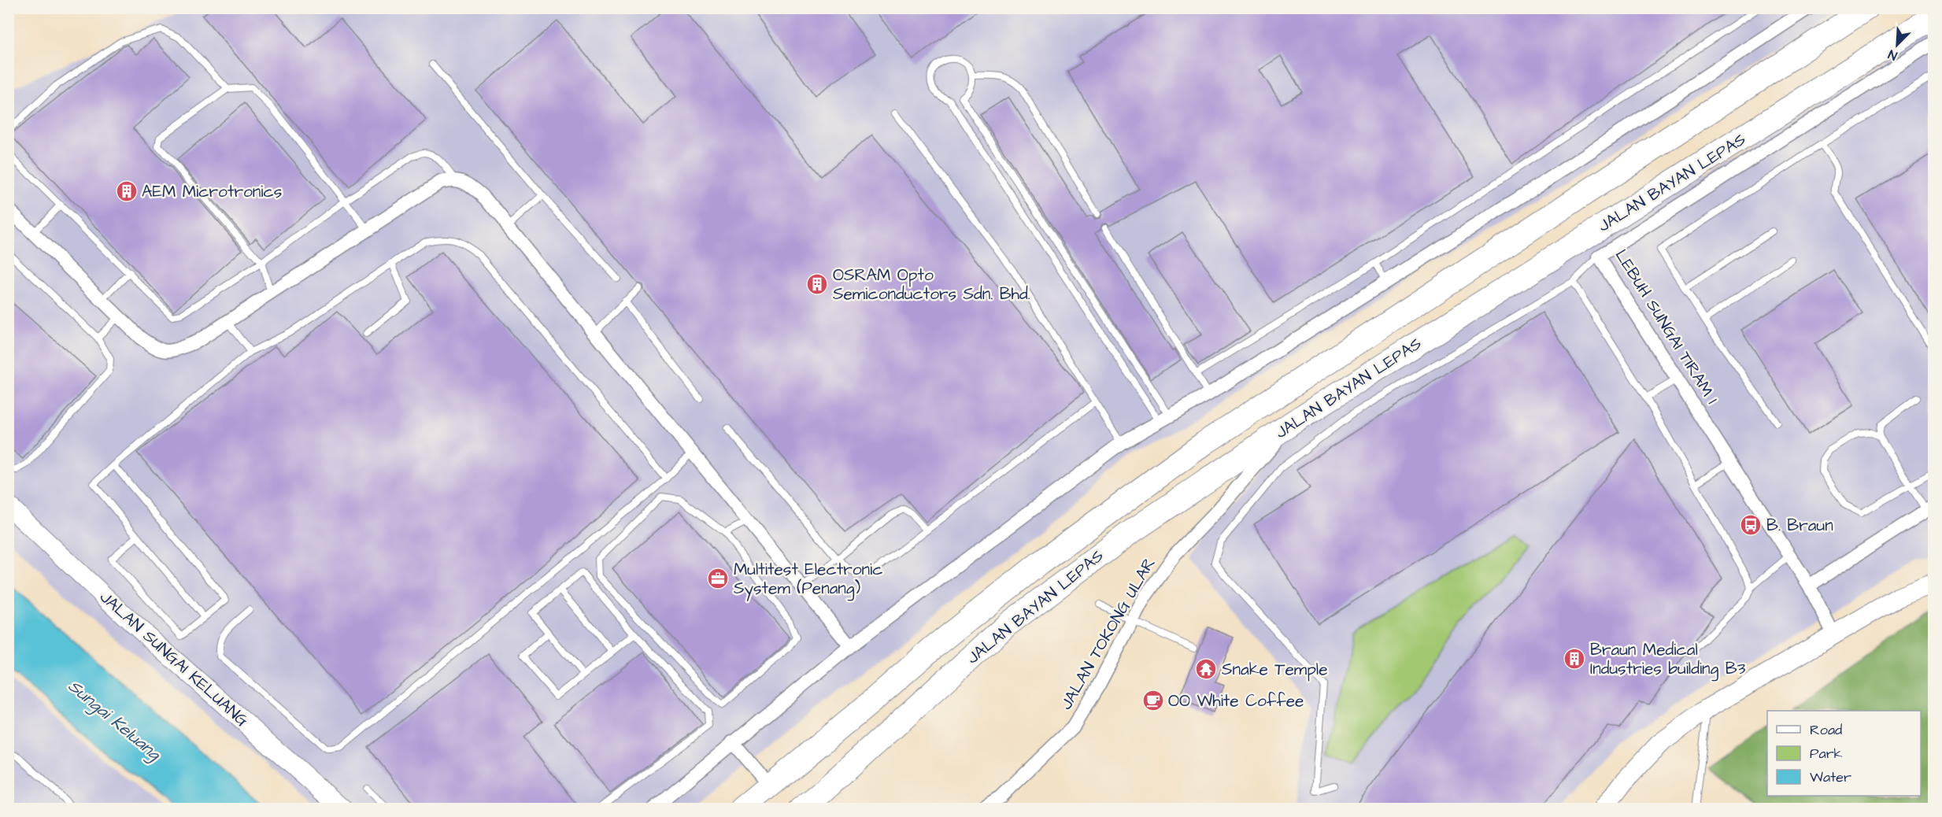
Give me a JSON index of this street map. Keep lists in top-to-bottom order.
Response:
{
  "streets": {
    "highway": ["JALAN BAYAN LEPAS"],
    "street": ["LEBUH SUNGAI TIRAM 1", "JALAN TOKONG ULAR", "JALAN SUNGAI KELUANG"]
  },
  "crossings": [
    ["JALAN BAYAN LEPAS", "JALAN TOKONG ULAR"]
  ],
  "water": ["Sungai Keluang"],
  "places": {
    "building": ["AEM Microtronics", "OSRAM Opto Semiconductors Sdn. Bhd.", "Braun Medical Industries building B3"],
    "bus stop": ["B. Braun"],
    "office": ["Multitest Electronic System (Penang)"],
    "temple": ["Snake Temple"],
    "cafe": ["OO White Coffee"]
  },
  "legend": ["Road", "Park", "Water"],
  "north": "bottom left"
}
